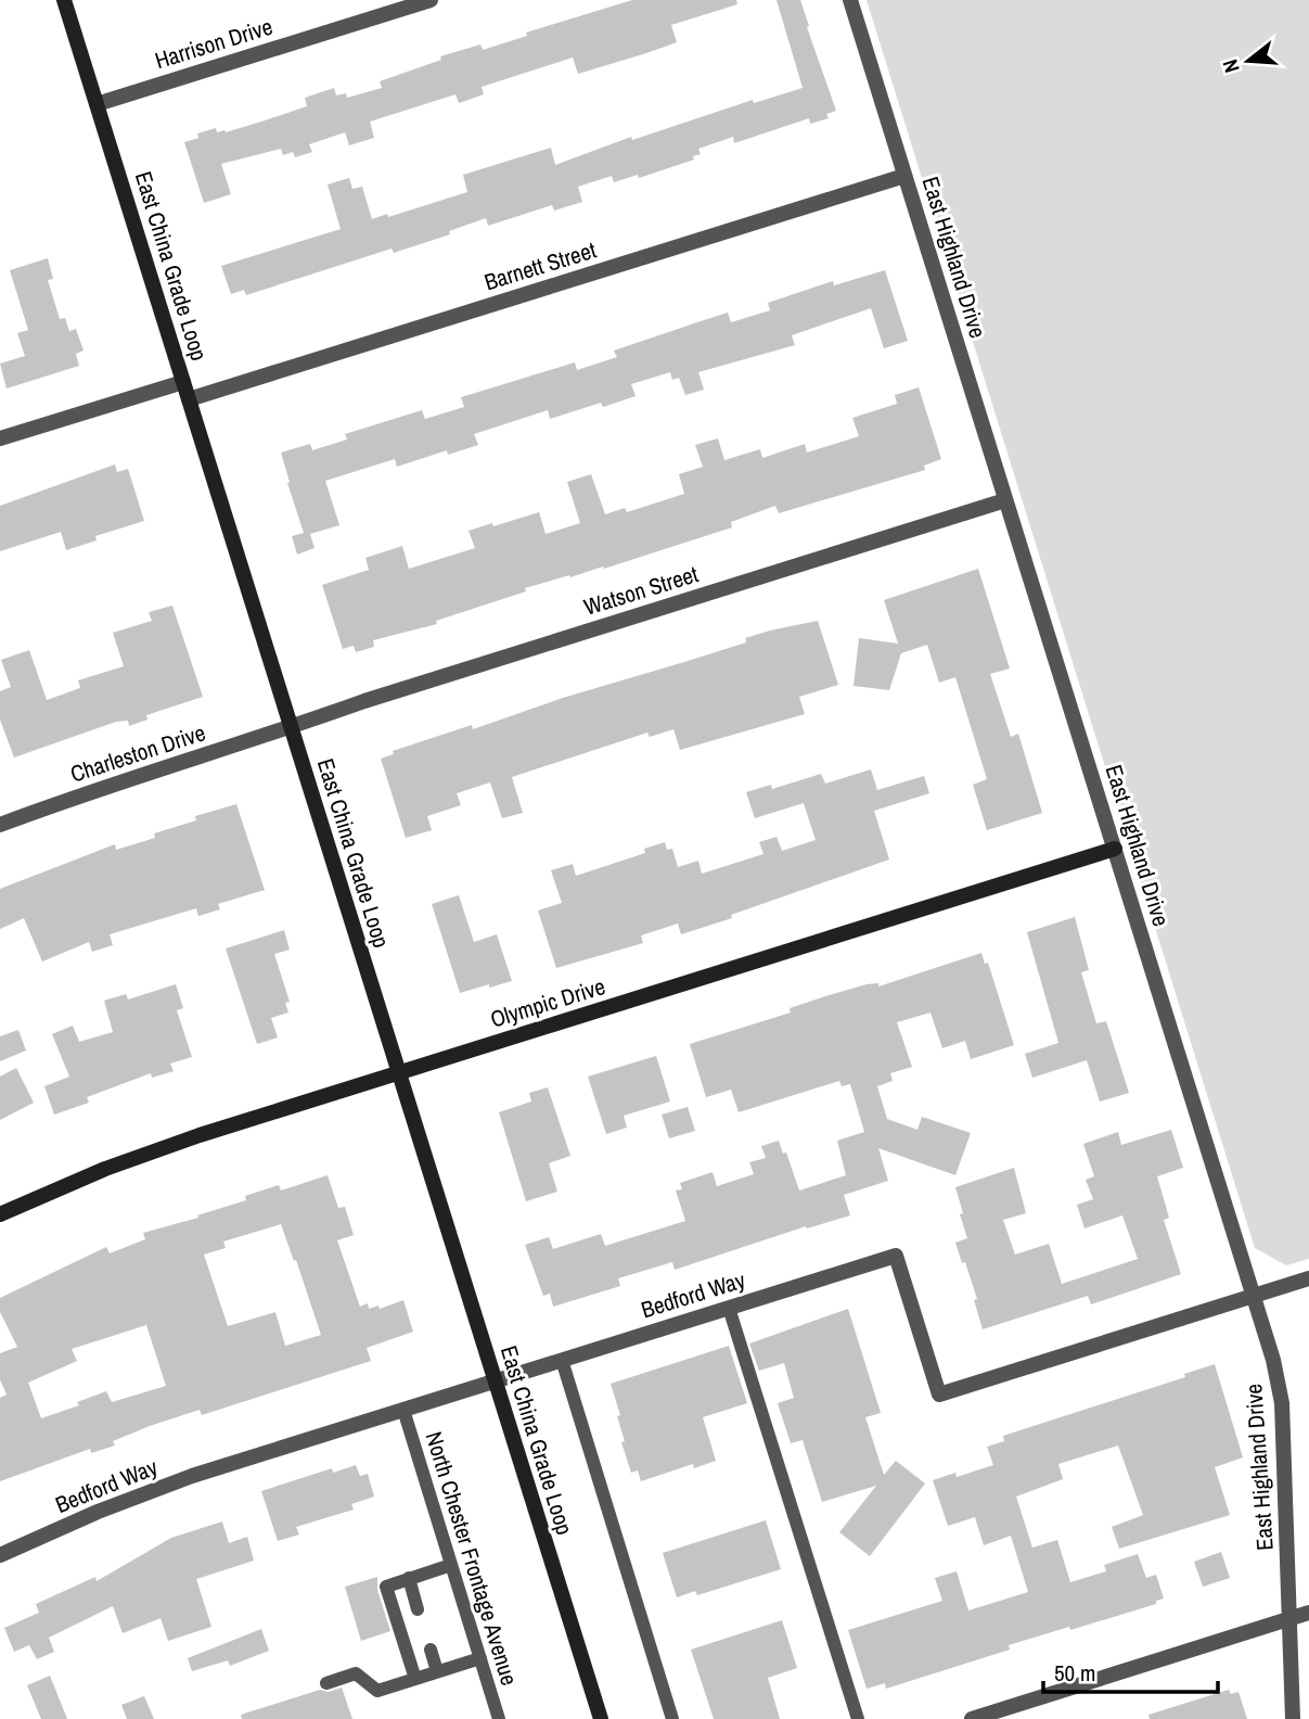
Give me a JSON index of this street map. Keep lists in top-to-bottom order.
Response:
{
  "streets": {
    "main road": ["East China Grade Loop", "Olympic Drive"],
    "street": [
      "Harrison Drive",
      "East Highland Drive",
      "Barnett Street",
      "Watson Street",
      "Charleston Drive",
      "Bedford Way"
    ],
    "lane": ["North Chester Frontage Avenue"]
  },
  "crossings": [
    ["Harrison Drive", "East China Grade Loop"],
    ["East Highland Drive", "Barnett Street"],
    ["East Highland Drive", "Watson Street"],
    ["East Highland Drive", "Olympic Drive"],
    ["East Highland Drive", "Bedford Way"],
    ["East China Grade Loop", "Barnett Street"],
    ["East China Grade Loop", "Watson Street"],
    ["East China Grade Loop", "Charleston Drive"],
    ["East China Grade Loop", "Olympic Drive"],
    ["East China Grade Loop", "Bedford Way"],
    ["Watson Street", "Charleston Drive"],
    ["Bedford Way", "North Chester Frontage Avenue"]
  ],
  "scale_bar": "50 m",
  "north": "left"
}
